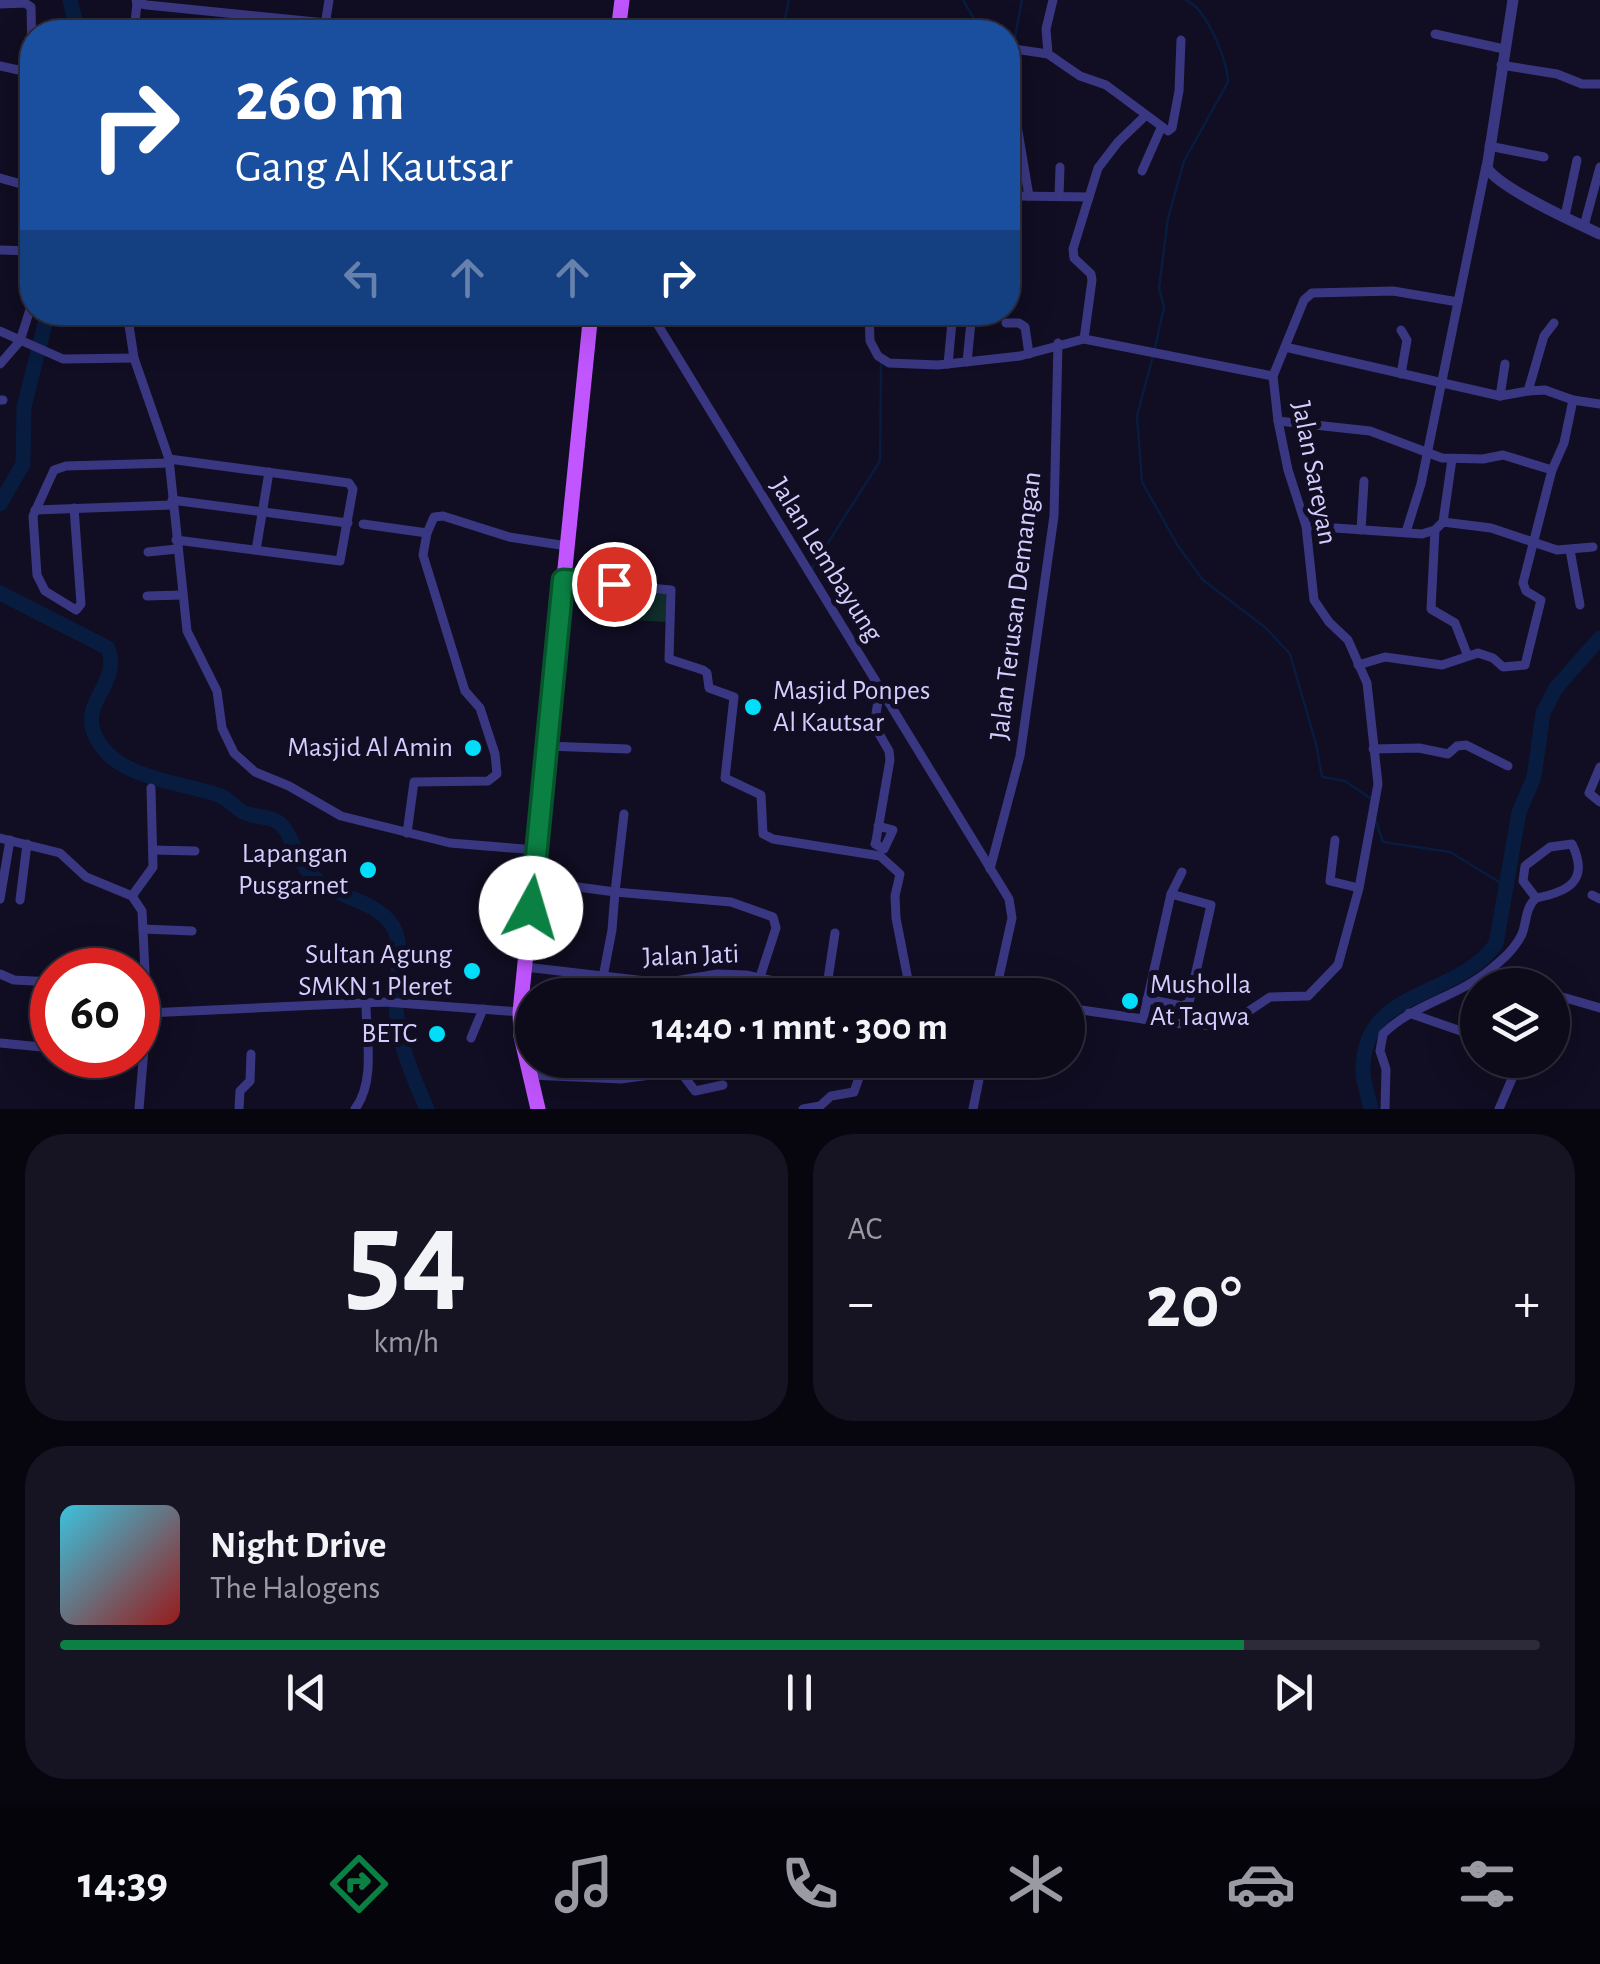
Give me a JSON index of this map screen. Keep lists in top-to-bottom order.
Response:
{
  "streets": {
    "street": [
      "Jalan Sareyan",
      "Jalan Lembayung",
      "Jalan Terusan Demangan",
      "Jalan Jati"
    ]
  },
  "crossings": [
    ["Jalan Lembayung", "Jalan Terusan Demangan"]
  ],
  "places": [
    "Masjid Ponpes Al Kautsar",
    "Masjid Al Amin",
    "Lapangan Pusgarnet",
    "Sultan Agung SMKN 1 Pleret",
    "Musholla At Taqwa",
    "BETC"
  ],
  "page": {
    "turn": ["260 m", "Gang Al Kautsar"],
    "limit": "60",
    "trip": "14:40 · 1 mnt · 300 m",
    "tile": [
      ["54", "km/h"],
      "AC"
    ],
    "heat": ["−", "20°", "+"],
    "song": ["Night Drive", "The Halogens"],
    "tabs": "14:39"
  }
}
